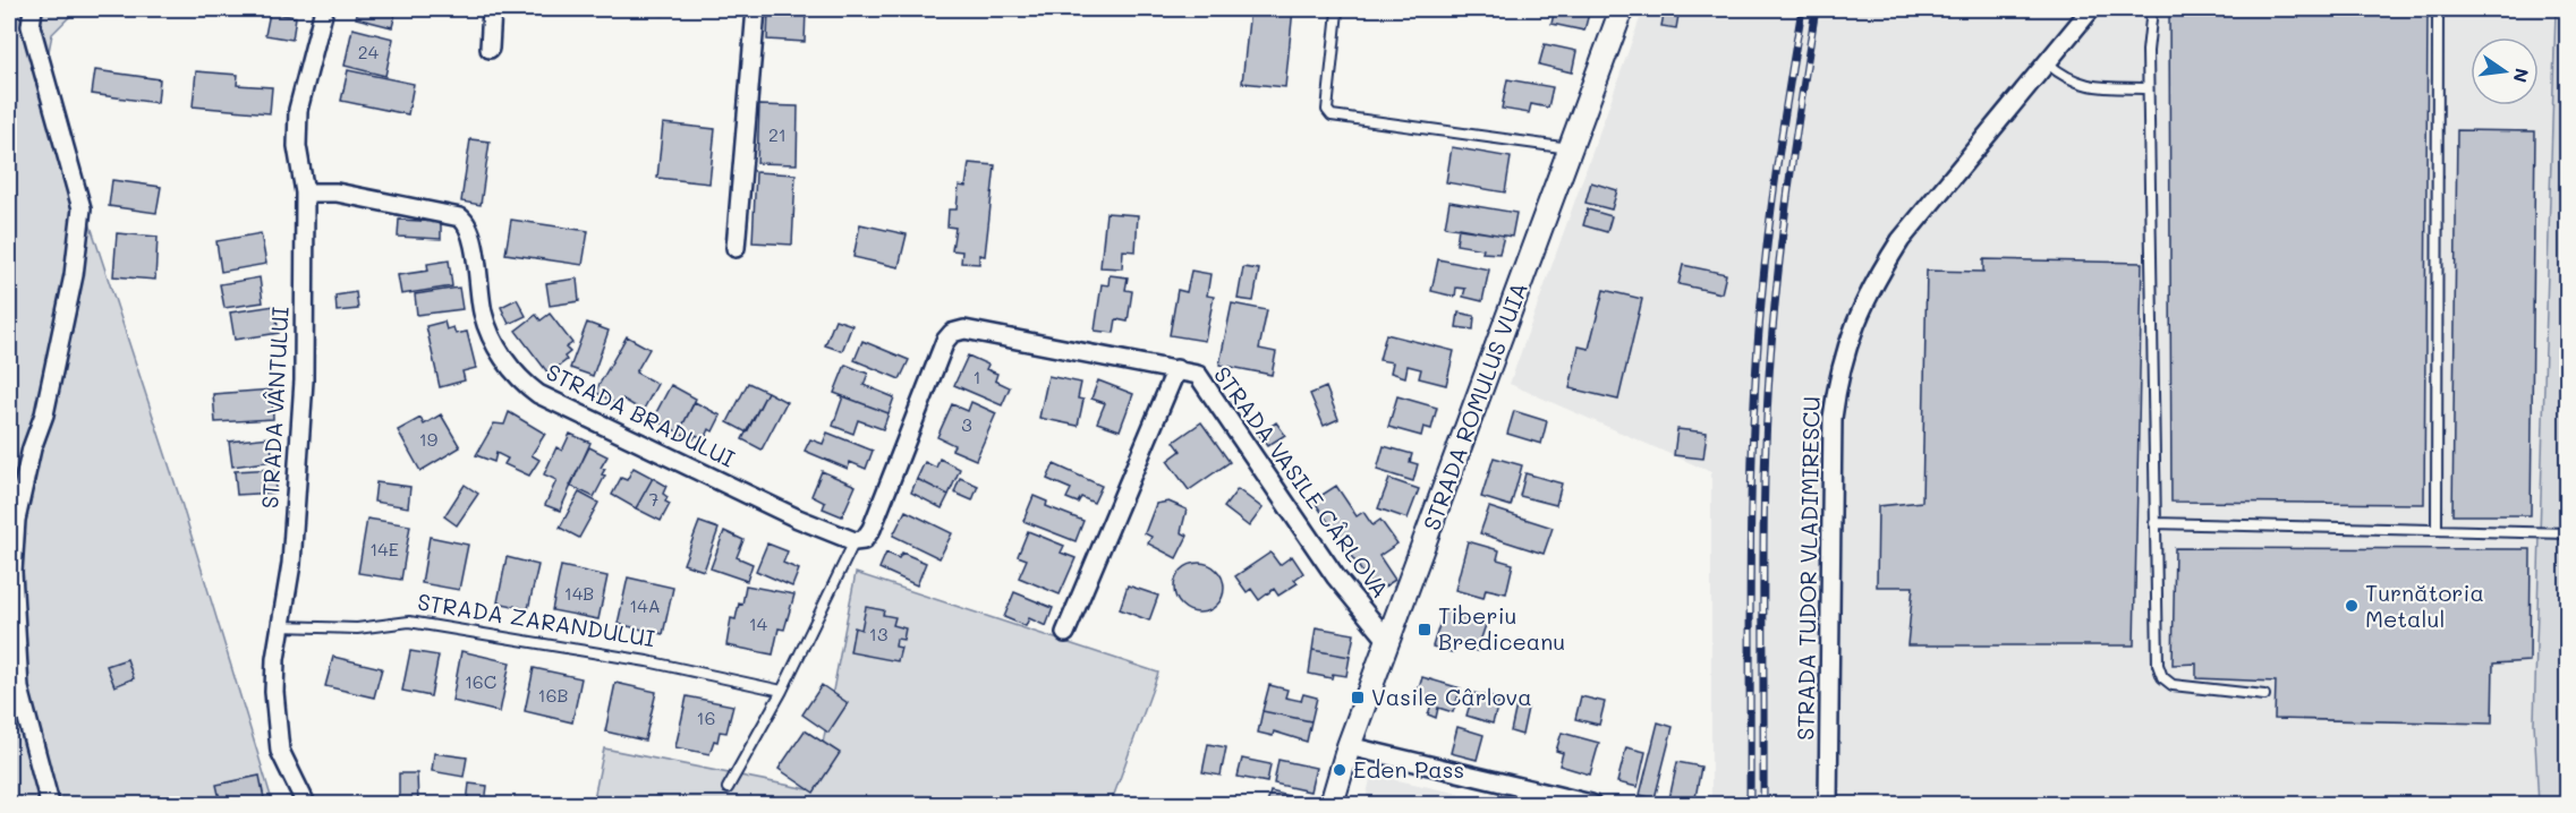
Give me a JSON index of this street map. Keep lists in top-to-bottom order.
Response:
{
  "streets": {
    "street": [
      "STRADA ROMULUS VUIA",
      "STRADA VÂNTULUI",
      "STRADA BRADULUI",
      "STRADA VASILE CÂRLOVA",
      "STRADA TUDOR VLADIMIRESCU"
    ],
    "lane": ["STRADA ZARANDULUI"]
  },
  "crossings": [
    ["STRADA ROMULUS VUIA", "STRADA VASILE CÂRLOVA"],
    ["STRADA VÂNTULUI", "STRADA BRADULUI"],
    ["STRADA VÂNTULUI", "STRADA ZARANDULUI"],
    ["STRADA BRADULUI", "STRADA VASILE CÂRLOVA"]
  ],
  "places": {
    "other": ["Turnătoria Metalul", "Eden Pass"],
    "transit": ["Tiberiu Brediceanu", "Vasile Cârlova"]
  },
  "house_numbers": [
    "24",
    "21",
    "1",
    "3",
    "19",
    "7",
    "14E",
    "14B",
    "14A",
    "14",
    "13",
    "16C",
    "16B",
    "16"
  ],
  "north": "right"
}
